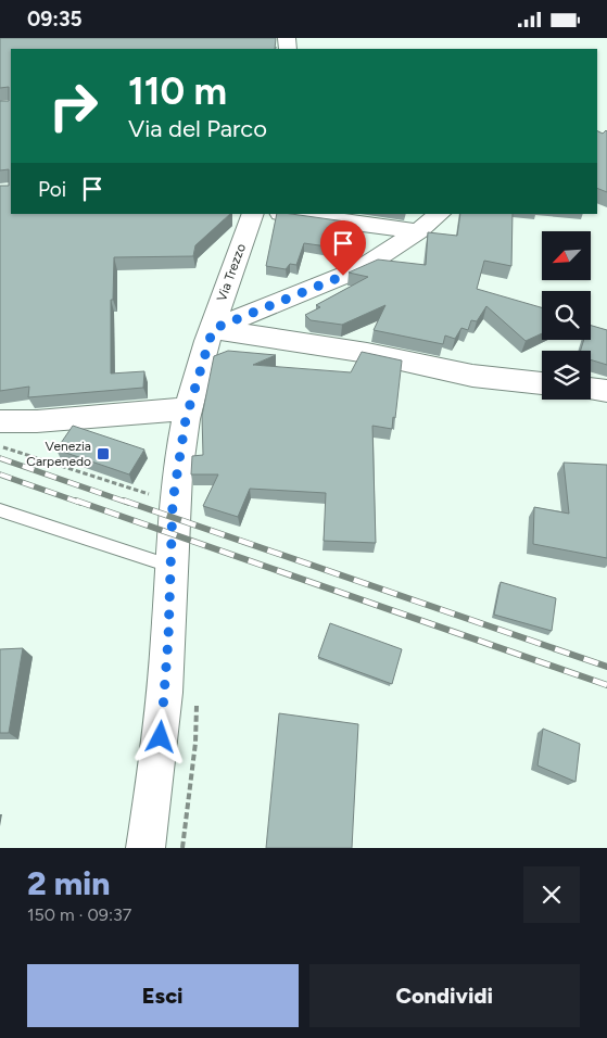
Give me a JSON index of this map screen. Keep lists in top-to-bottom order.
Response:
{
  "streets": {
    "street": ["Via Trezzo"]
  },
  "places": {
    "transit": ["Venezia Carpenedo"]
  },
  "north": "bottom left",
  "page": {
    "status": "09:35",
    "turn": ["110 m", "Via del Parco"],
    "then": "Poi",
    "heading": ["2 min", "150 m · 09:37"],
    "buttons": ["Esci", "Condividi"]
  }
}
